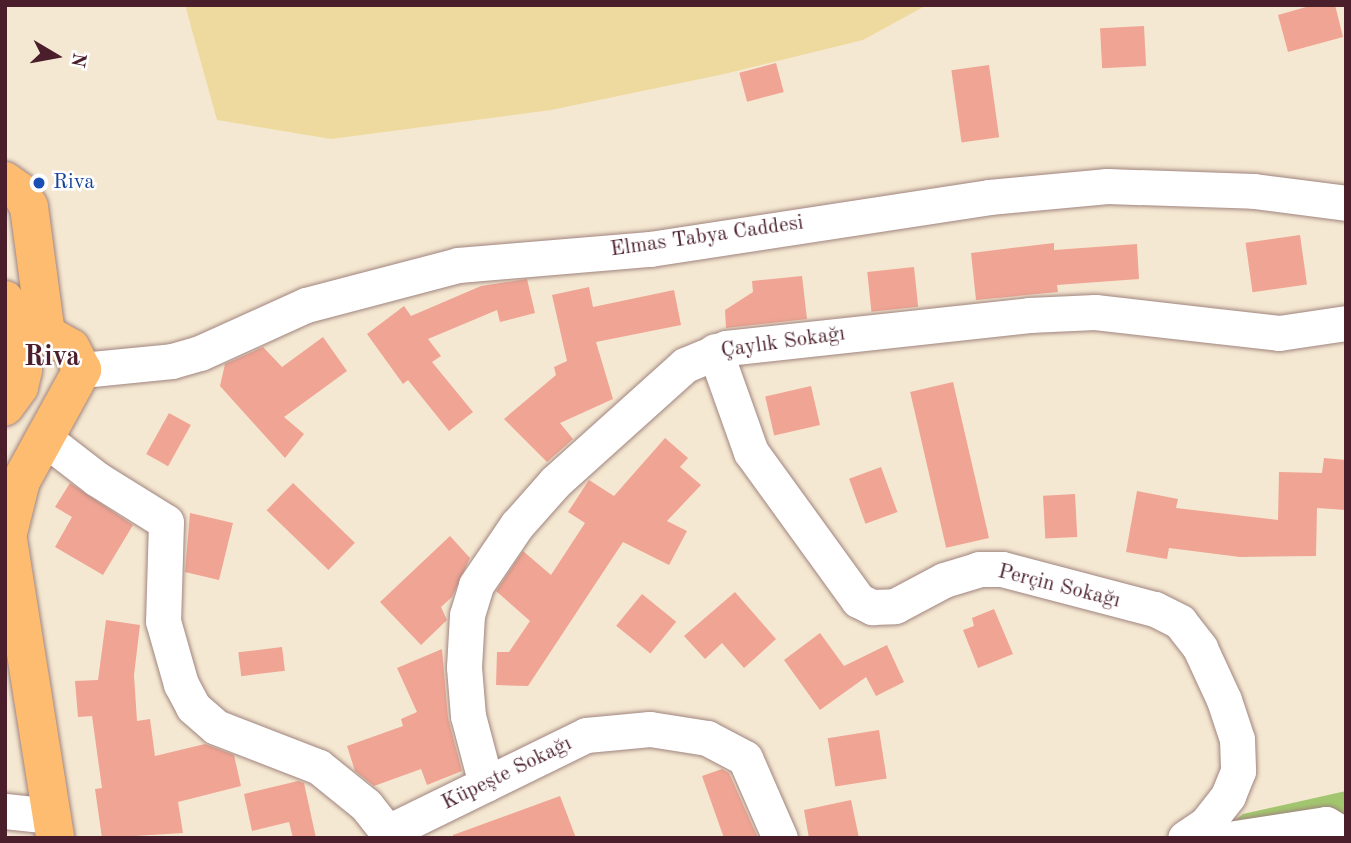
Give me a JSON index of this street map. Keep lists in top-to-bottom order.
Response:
{
  "streets": {
    "street": [
      "Elmas Tabya Caddesi",
      "Çaylık Sokağı",
      "Perçin Sokağı",
      "Küpeşte Sokağı"
    ]
  },
  "crossings": [
    ["Çaylık Sokağı", "Perçin Sokağı"],
    ["Çaylık Sokağı", "Küpeşte Sokağı"]
  ],
  "districts": ["Riva"],
  "places": ["Riva"],
  "north": "right"
}
